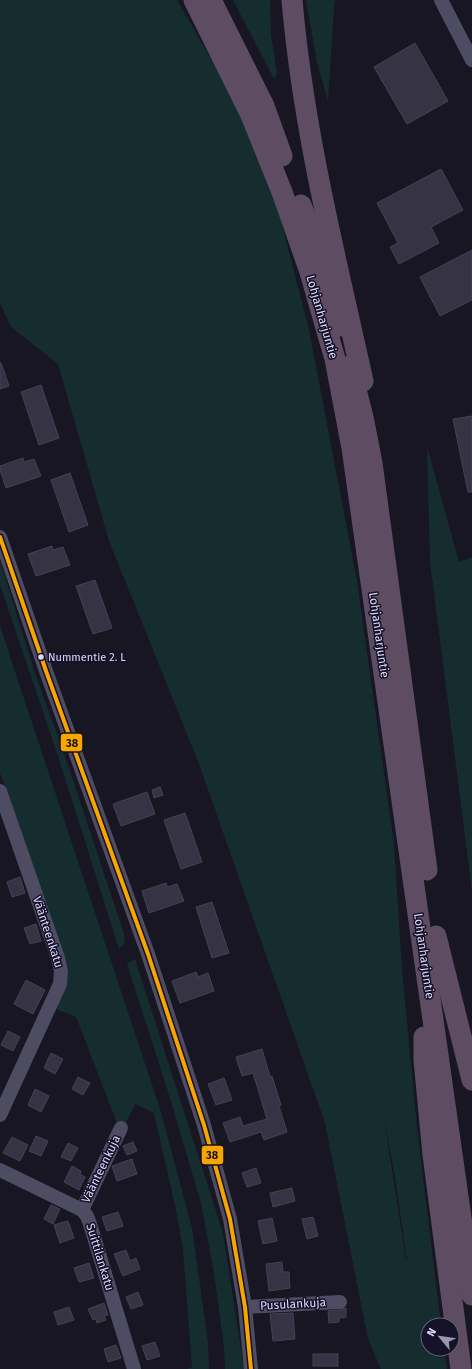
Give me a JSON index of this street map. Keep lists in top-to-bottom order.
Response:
{
  "streets": {
    "highway": ["Lohjanharjuntie"],
    "street": [
      "Väänteenkatu",
      "Väänteenkuja",
      "Suittilankatu",
      "Pusulankuja"
    ]
  },
  "crossings": [
    ["Väänteenkuja", "Suittilankatu"]
  ],
  "places": ["Nummentie 2. L"],
  "lines": ["transit line 38"],
  "north": "top left"
}
